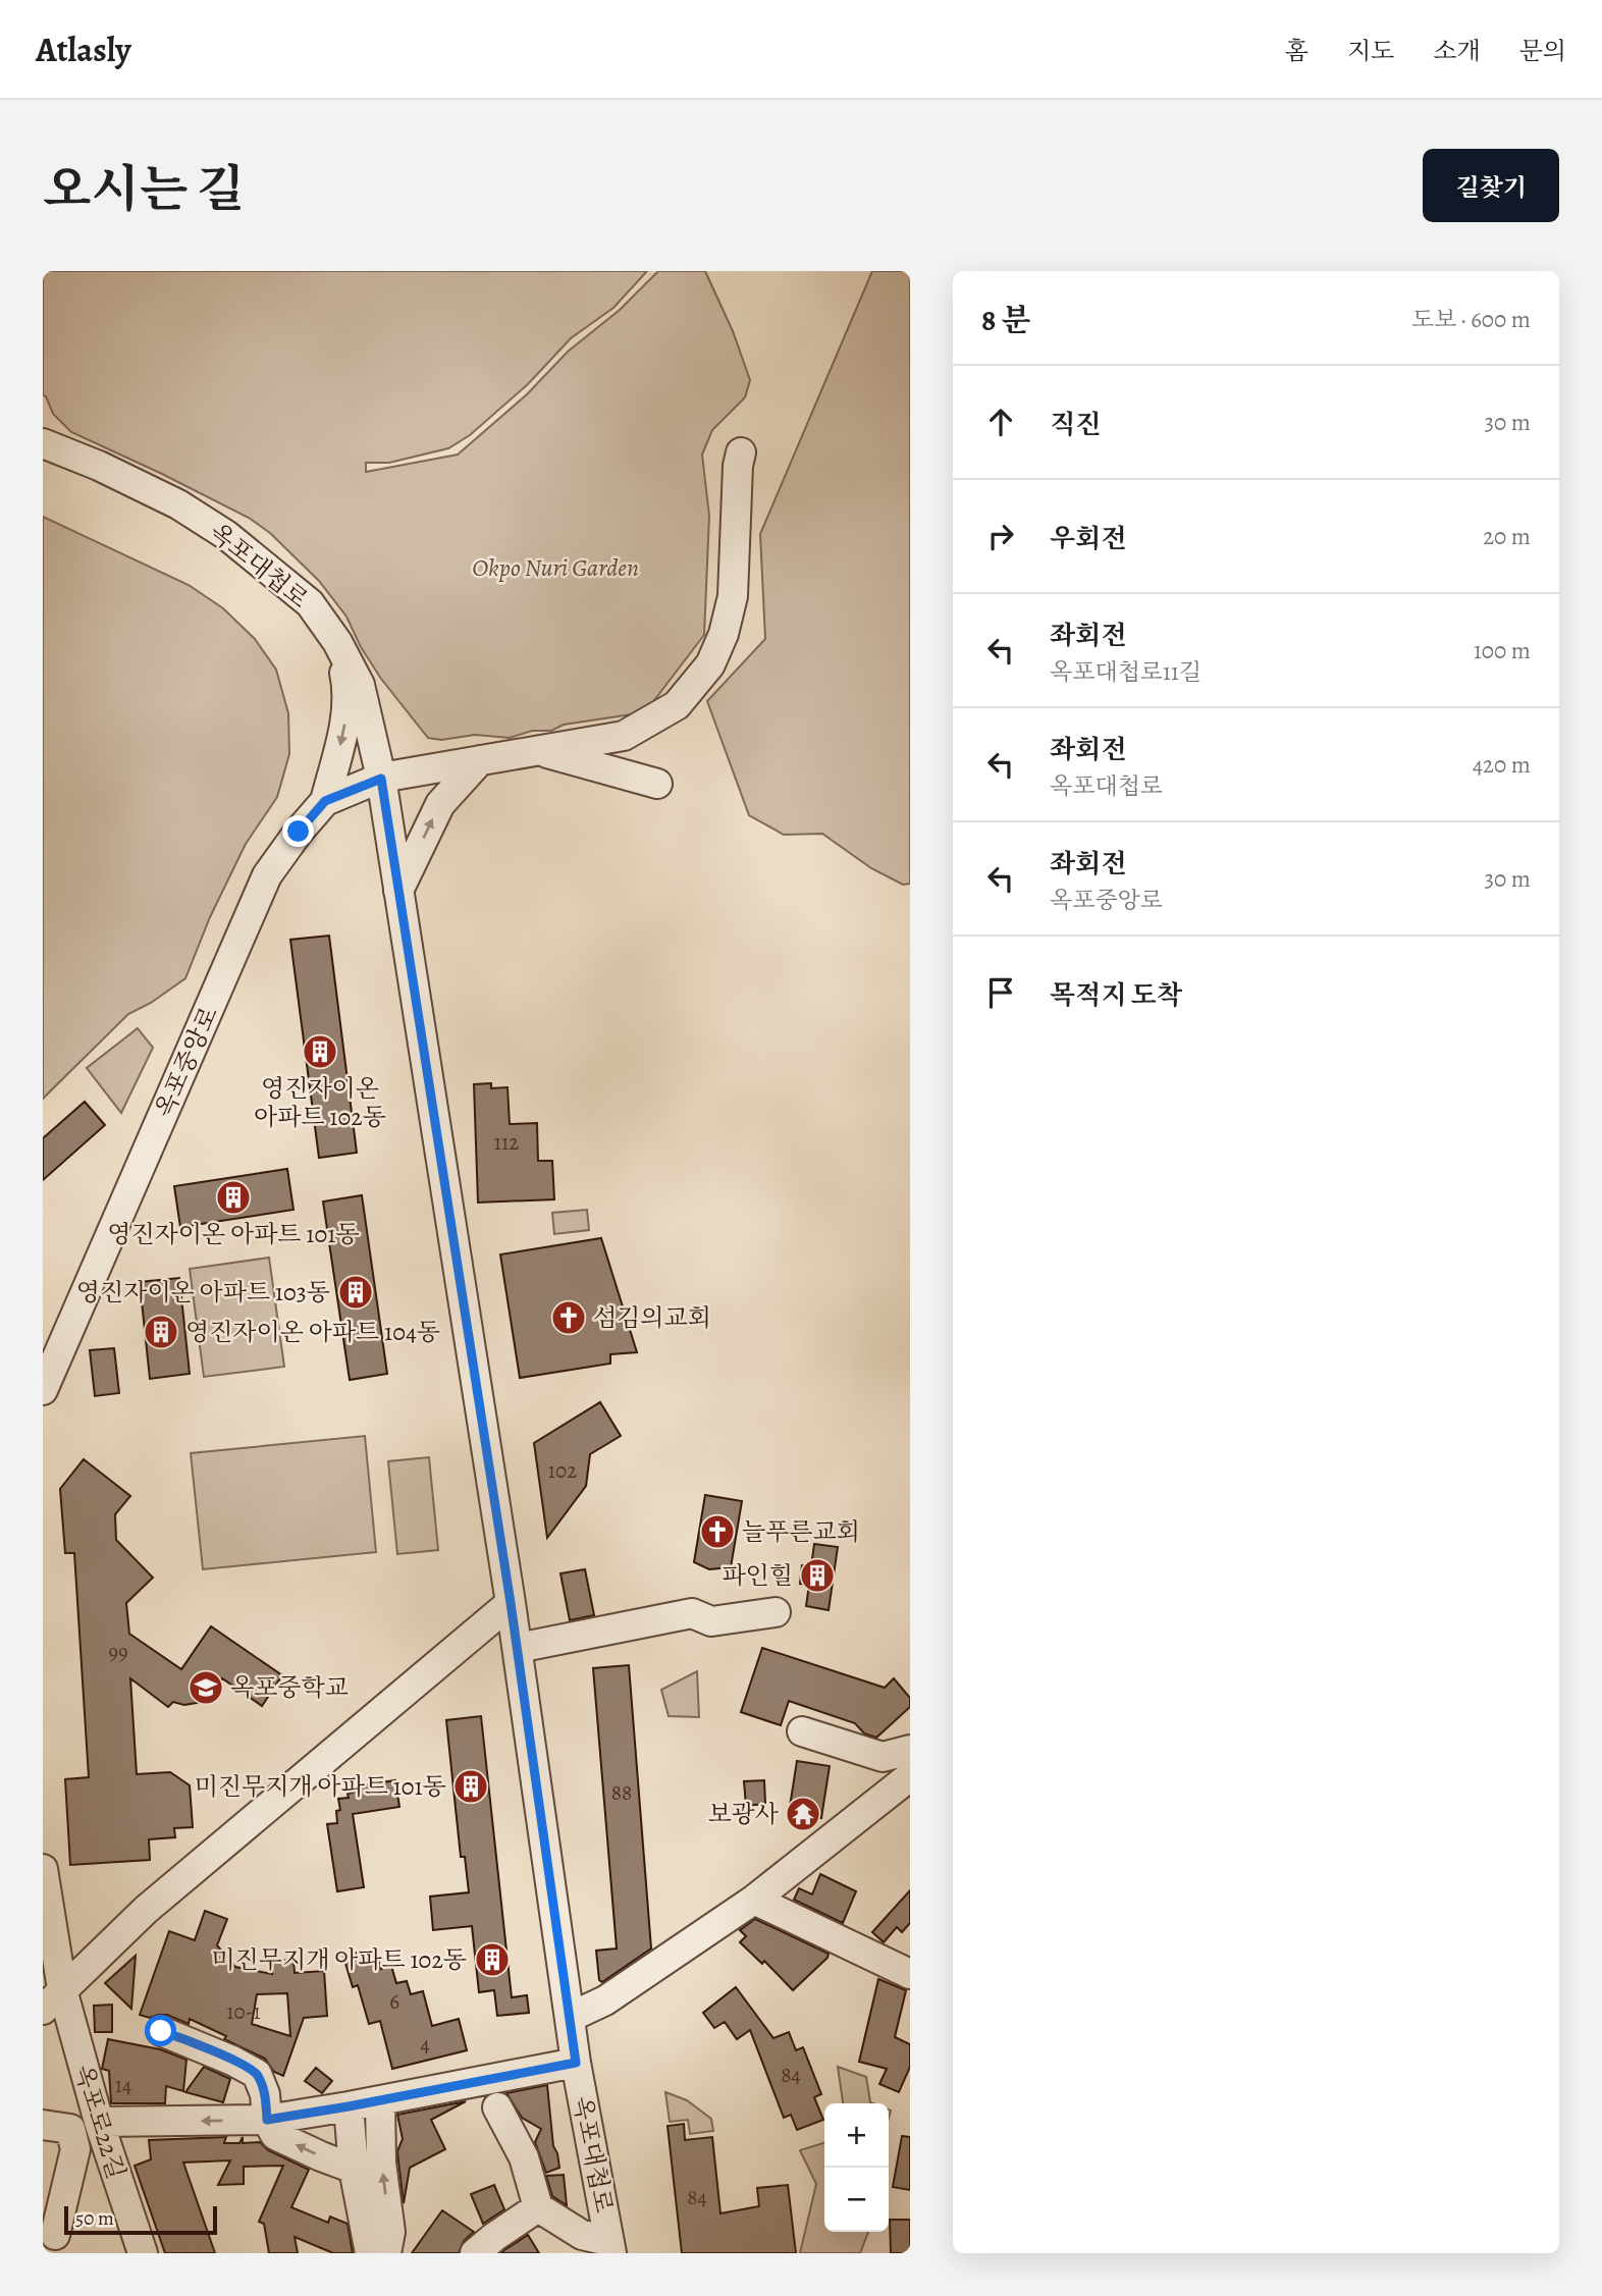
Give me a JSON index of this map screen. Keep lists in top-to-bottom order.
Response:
{
  "streets": {
    "street": ["옥포대첩로", "옥포중앙로", "옥포로22길"]
  },
  "crossings": [
    ["옥포대첩로", "옥포중앙로"]
  ],
  "parks": ["Okpo Nuri Garden"],
  "places": {
    "building": [
      "영진자이온 아파트 102동",
      "영진자이온 아파트 101동",
      "영진자이온 아파트 103동",
      "영진자이온 아파트 104동",
      "파인힐",
      "미진무지개 아파트 101동",
      "미진무지개 아파트 102동"
    ],
    "church": ["섬김의교회", "늘푸른교회"],
    "school or university": ["옥포중학교"],
    "temple": ["보광사"]
  },
  "house_numbers": [
    "112",
    "102",
    "99",
    "88",
    "6",
    "10-1",
    "4",
    "84",
    "14",
    "84"
  ],
  "scale_bar": "50 m",
  "page": {
    "header": "Atlasly",
    "nav": [
      "홈",
      "지도",
      "소개",
      "문의"
    ],
    "title": "오시는 길",
    "buttons": "길찾기",
    "heading": ["8 분", "도보 · 600 m"],
    "list": [
      ["직진", "30 m"],
      ["우회전", "20 m"],
      ["좌회전", "옥포대첩로11길", "100 m"],
      ["좌회전", "옥포대첩로", "420 m"],
      ["좌회전", "옥포중앙로", "30 m"],
      "목적지 도착"
    ],
    "map_buttons": ["+", "−"],
    "scale": "50 m"
  }
}
